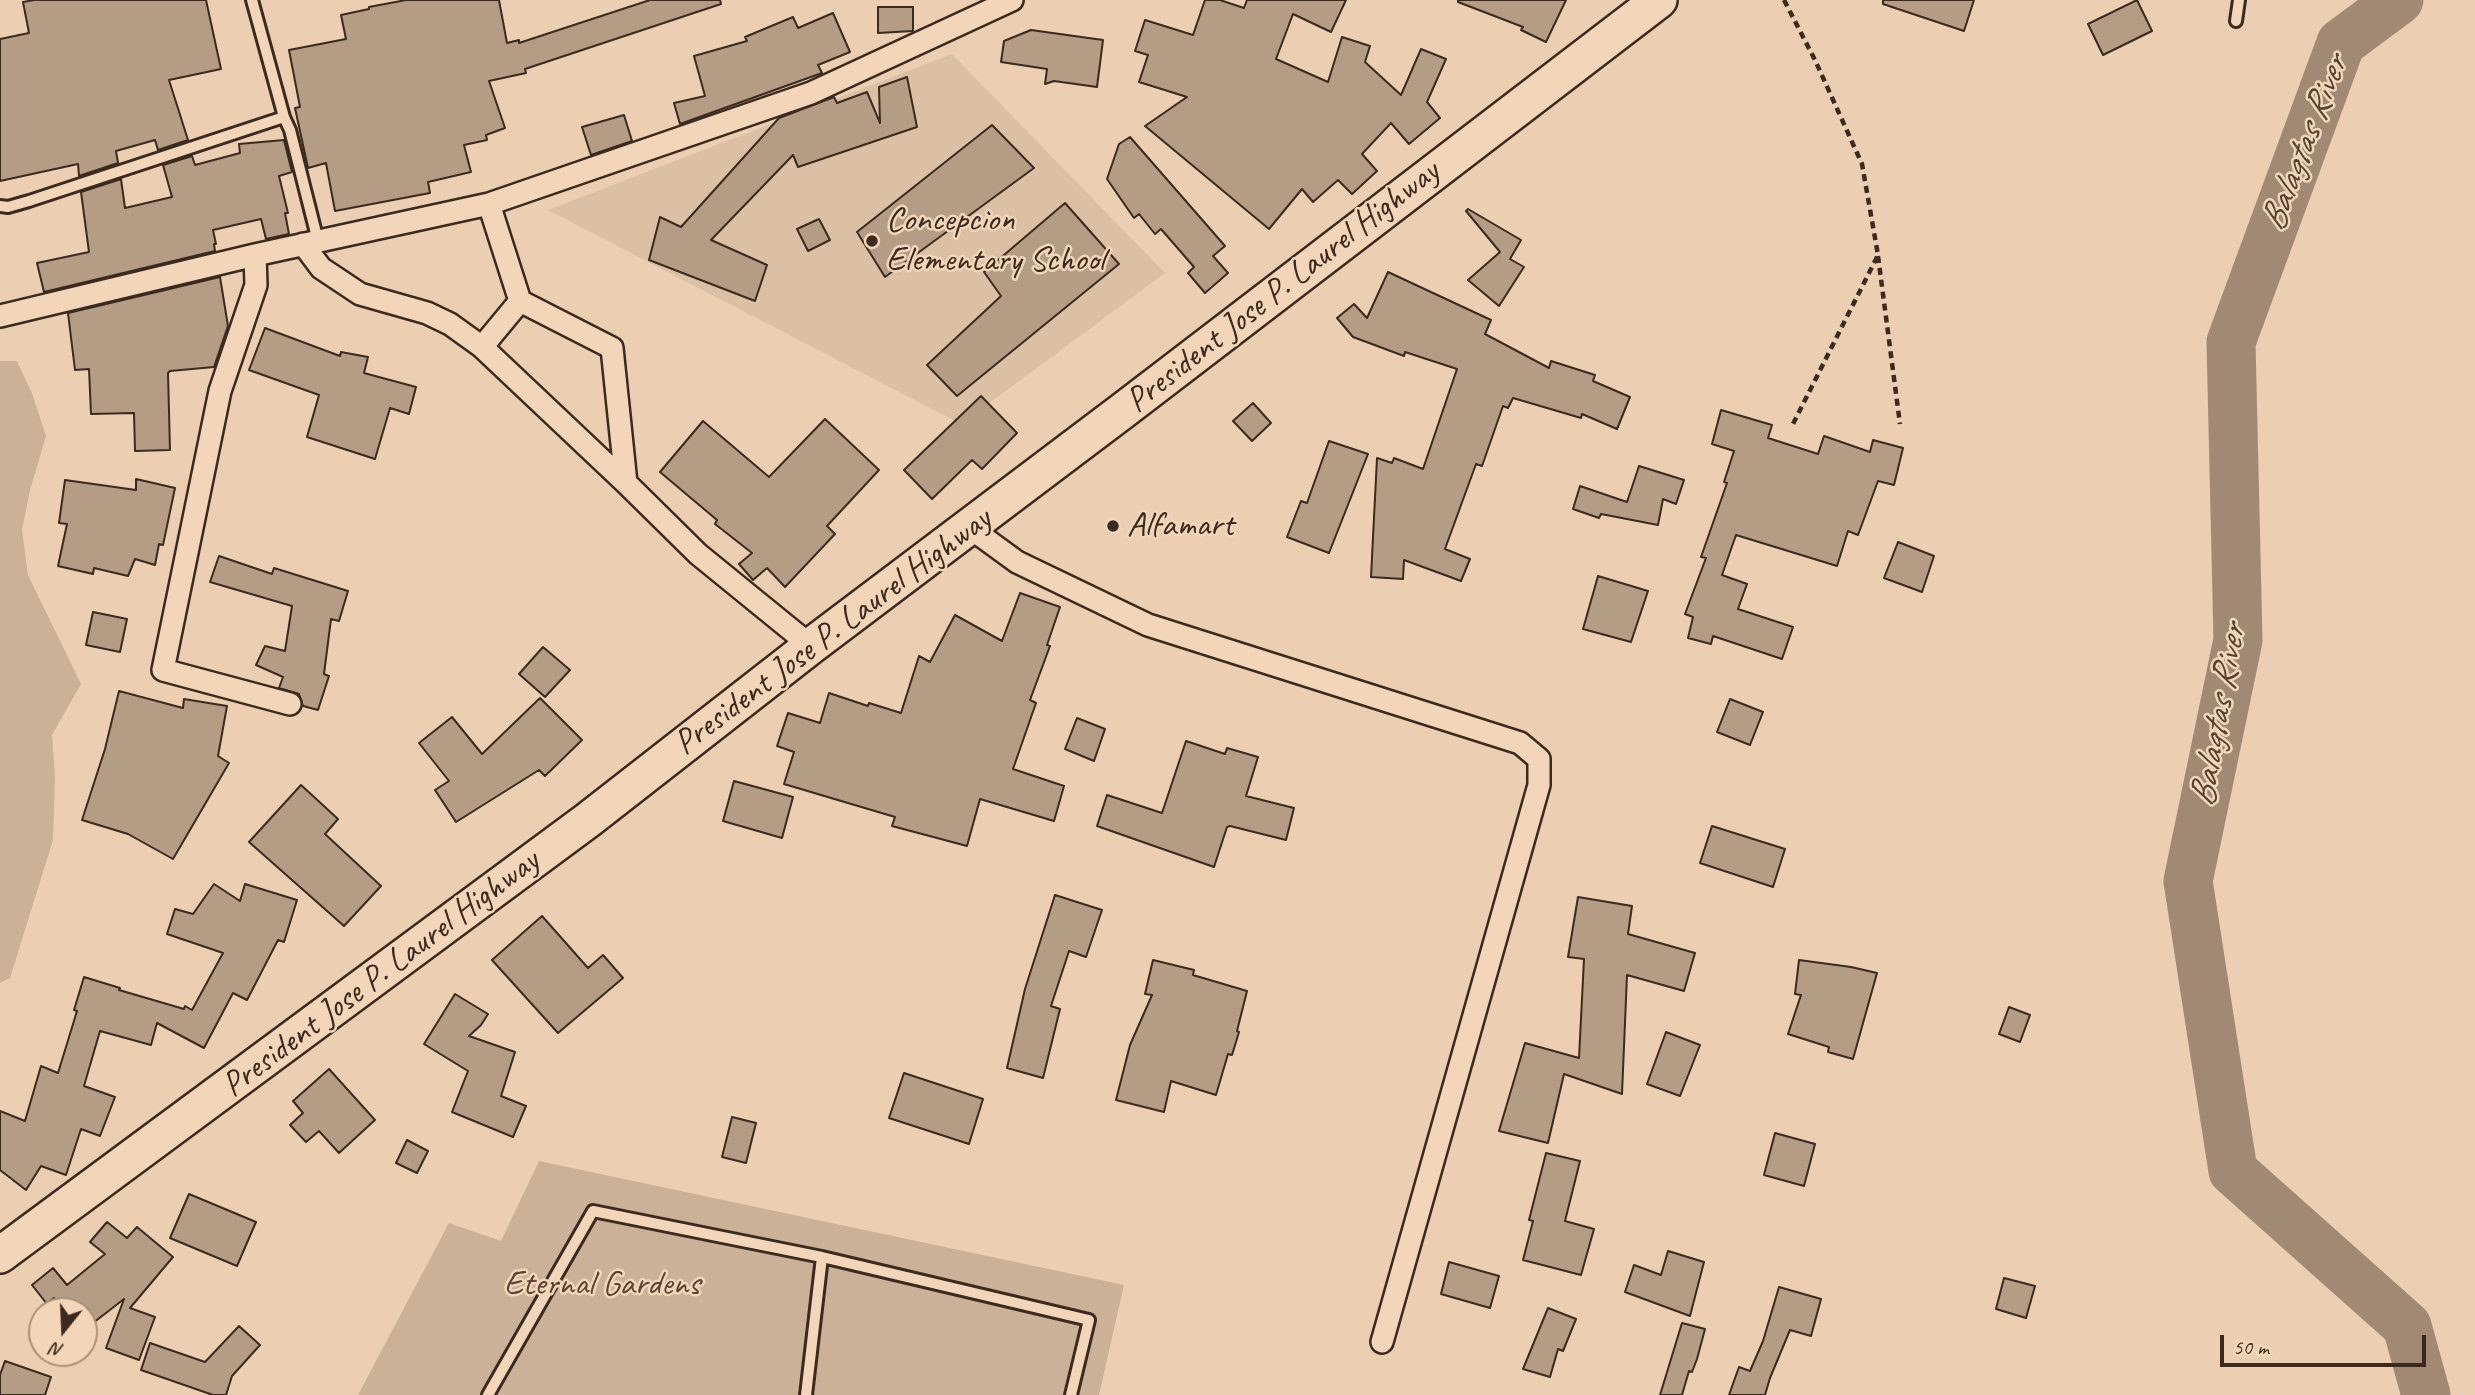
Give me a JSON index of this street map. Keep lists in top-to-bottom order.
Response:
{
  "streets": {
    "highway": ["President Jose P. Laurel Highway"]
  },
  "water": ["Balagtas River"],
  "parks": ["Eternal Gardens"],
  "places": ["Concepcion Elementary School", "Alfamart"],
  "scale_bar": "50 m",
  "north": "bottom"
}
